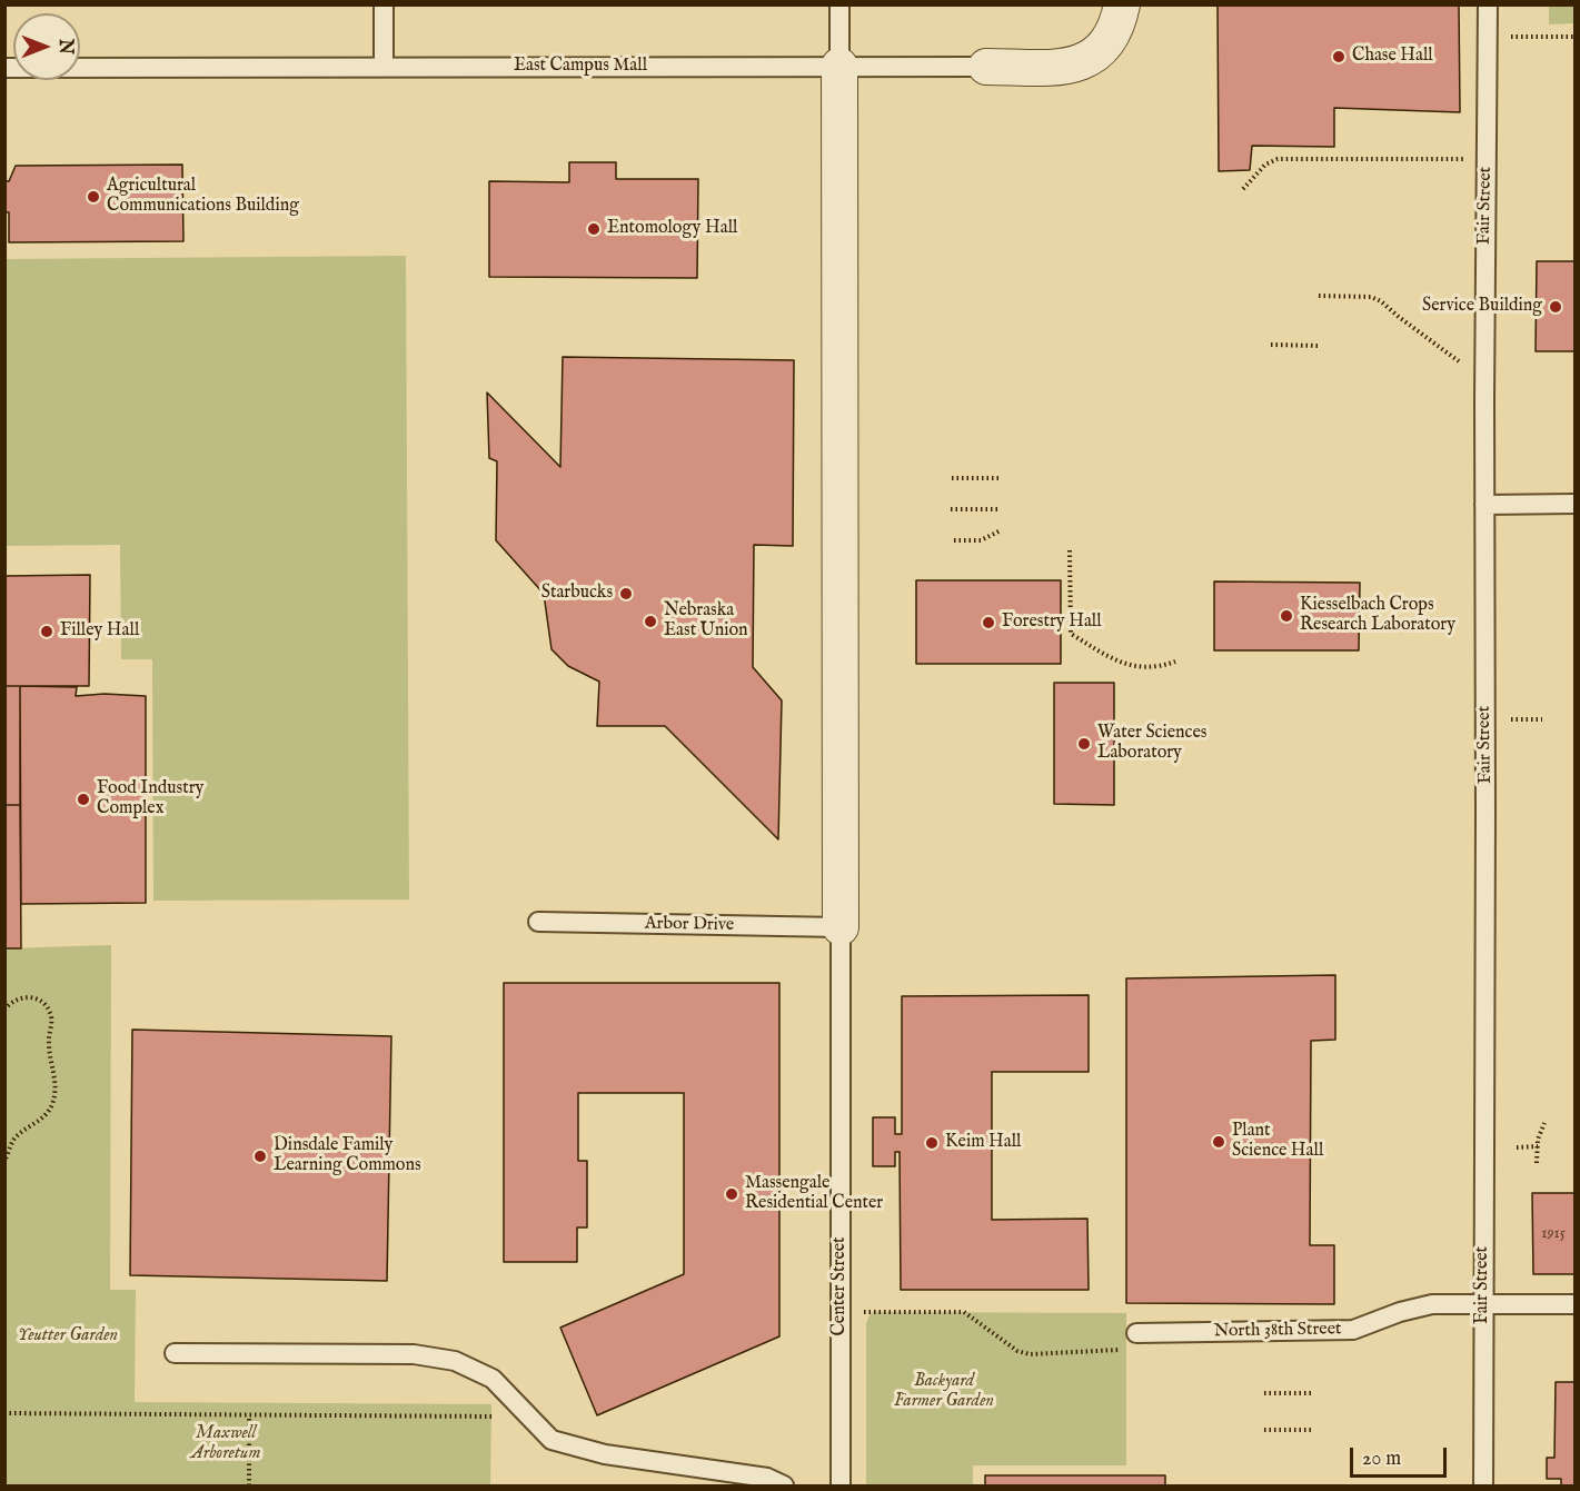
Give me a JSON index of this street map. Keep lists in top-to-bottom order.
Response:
{
  "streets": {
    "street": ["East Campus Mall"],
    "lane": [
      "Fair Street",
      "Arbor Drive",
      "Center Street",
      "North 38th Street"
    ]
  },
  "crossings": [
    ["Fair Street", "North 38th Street"],
    ["Arbor Drive", "Center Street"]
  ],
  "parks": ["Yeutter Garden", "Backyard Farmer Garden", "Maxwell Arboretum"],
  "places": [
    "Chase Hall",
    "Agricultural Communications Building",
    "Entomology Hall",
    "Service Building",
    "Starbucks",
    "Kiesselbach Crops Research Laboratory",
    "Nebraska East Union",
    "Forestry Hall",
    "Filley Hall",
    "Water Sciences Laboratory",
    "Food Industry Complex",
    "Plant Science Hall",
    "Keim Hall",
    "Dinsdale Family Learning Commons",
    "Massengale Residential Center"
  ],
  "house_numbers": ["1915"],
  "scale_bar": "20 m",
  "north": "right"
}
